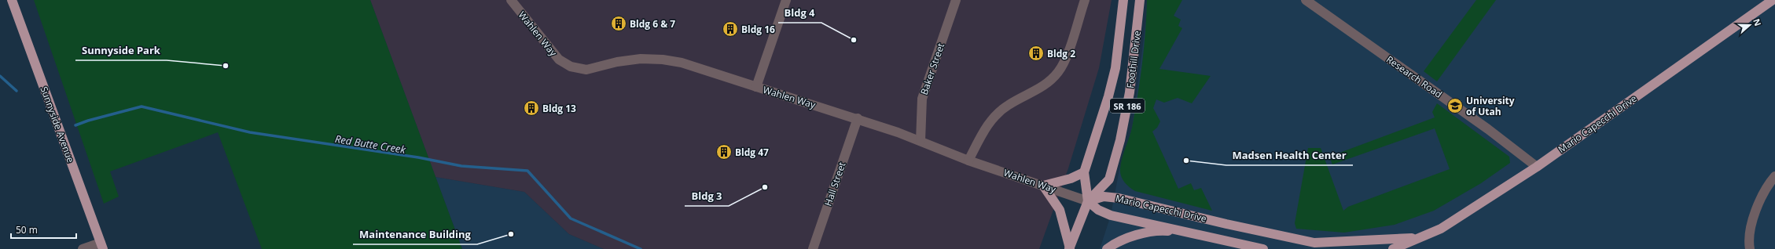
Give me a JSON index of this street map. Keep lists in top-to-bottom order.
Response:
{
  "streets": {
    "main road": [
      "Foothill Drive",
      "SR 186",
      "Mario Capecchi Drive",
      "Sunnyside Avenue"
    ],
    "street": [
      "Wahlen Way",
      "Baker Street",
      "Research Road",
      "Hall Street"
    ]
  },
  "crossings": [
    ["Wahlen Way", "Foothill Drive"],
    ["Wahlen Way", "Baker Street"],
    ["Wahlen Way", "Mario Capecchi Drive"],
    ["Wahlen Way", "Hall Street"],
    ["Foothill Drive", "Mario Capecchi Drive"],
    ["Research Road", "Mario Capecchi Drive"]
  ],
  "water": ["Red Butte Creek"],
  "places": {
    "building": [
      "Bldg 6 & 7",
      "Bldg 16",
      "Bldg 2",
      "Bldg 13",
      "Bldg 47"
    ],
    "other": [
      "Bldg 4",
      "Sunnyside Park",
      "Madsen Health Center",
      "Bldg 3",
      "Maintenance Building"
    ],
    "school or university": ["University of Utah"]
  },
  "scale_bar": "50 m",
  "north": "right"
}
